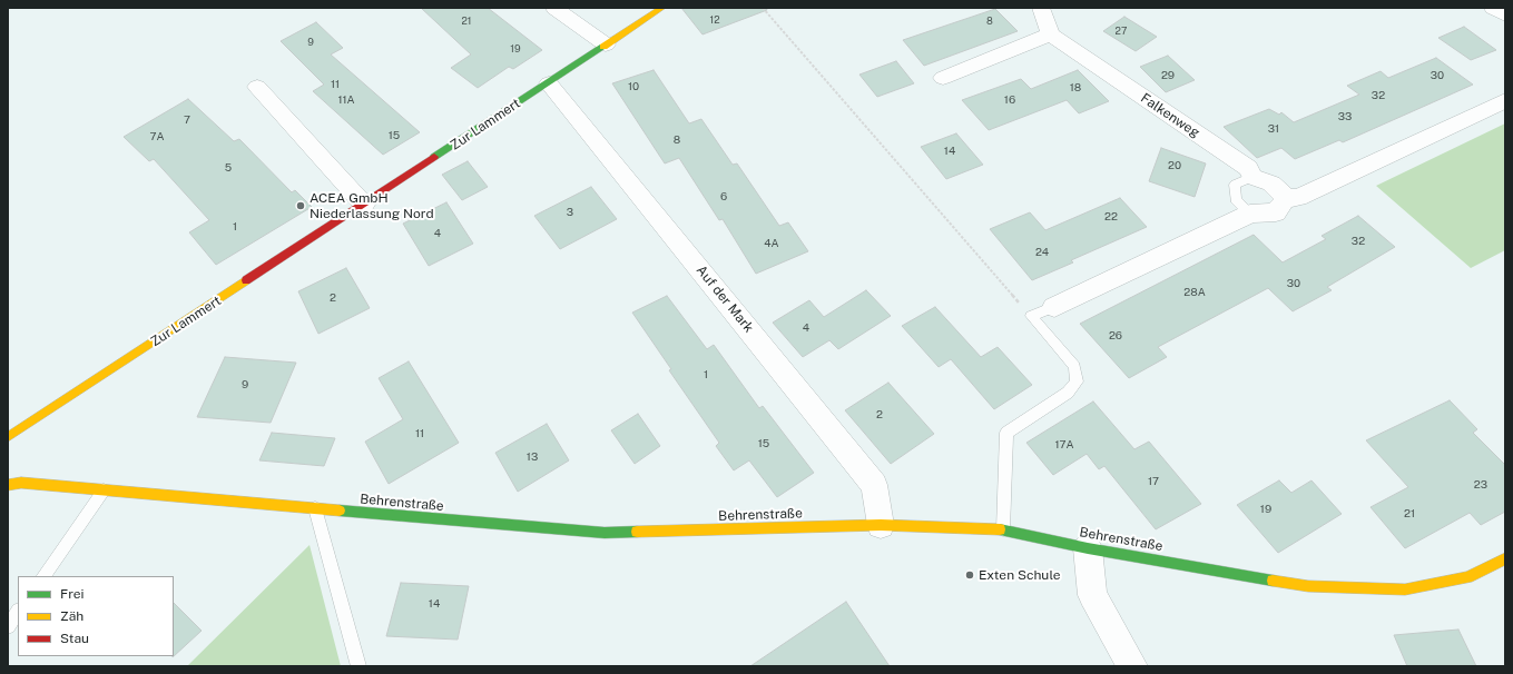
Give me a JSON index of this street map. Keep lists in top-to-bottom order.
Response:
{
  "streets": {
    "main road": ["Zur Lammert", "Behrenstraße"],
    "street": ["Falkenweg", "Auf der Mark"]
  },
  "crossings": [
    ["Zur Lammert", "Auf der Mark"],
    ["Auf der Mark", "Behrenstraße"]
  ],
  "places": ["ACEA GmbH Niederlassung Nord", "Exten Schule"],
  "house_numbers": [
    "12",
    "21",
    "8",
    "27",
    "9",
    "19",
    "29",
    "30",
    "11",
    "10",
    "18",
    "32",
    "11A",
    "16",
    "33",
    "7",
    "31",
    "15",
    "7A",
    "8",
    "14",
    "20",
    "5",
    "6",
    "3",
    "22",
    "1",
    "4",
    "32",
    "4A",
    "24",
    "30",
    "28A",
    "2",
    "4",
    "26",
    "1",
    "9",
    "2",
    "11",
    "15",
    "17A",
    "13",
    "17",
    "23",
    "19",
    "21",
    "14"
  ],
  "legend": ["Frei", "Zäh", "Stau"]
}
